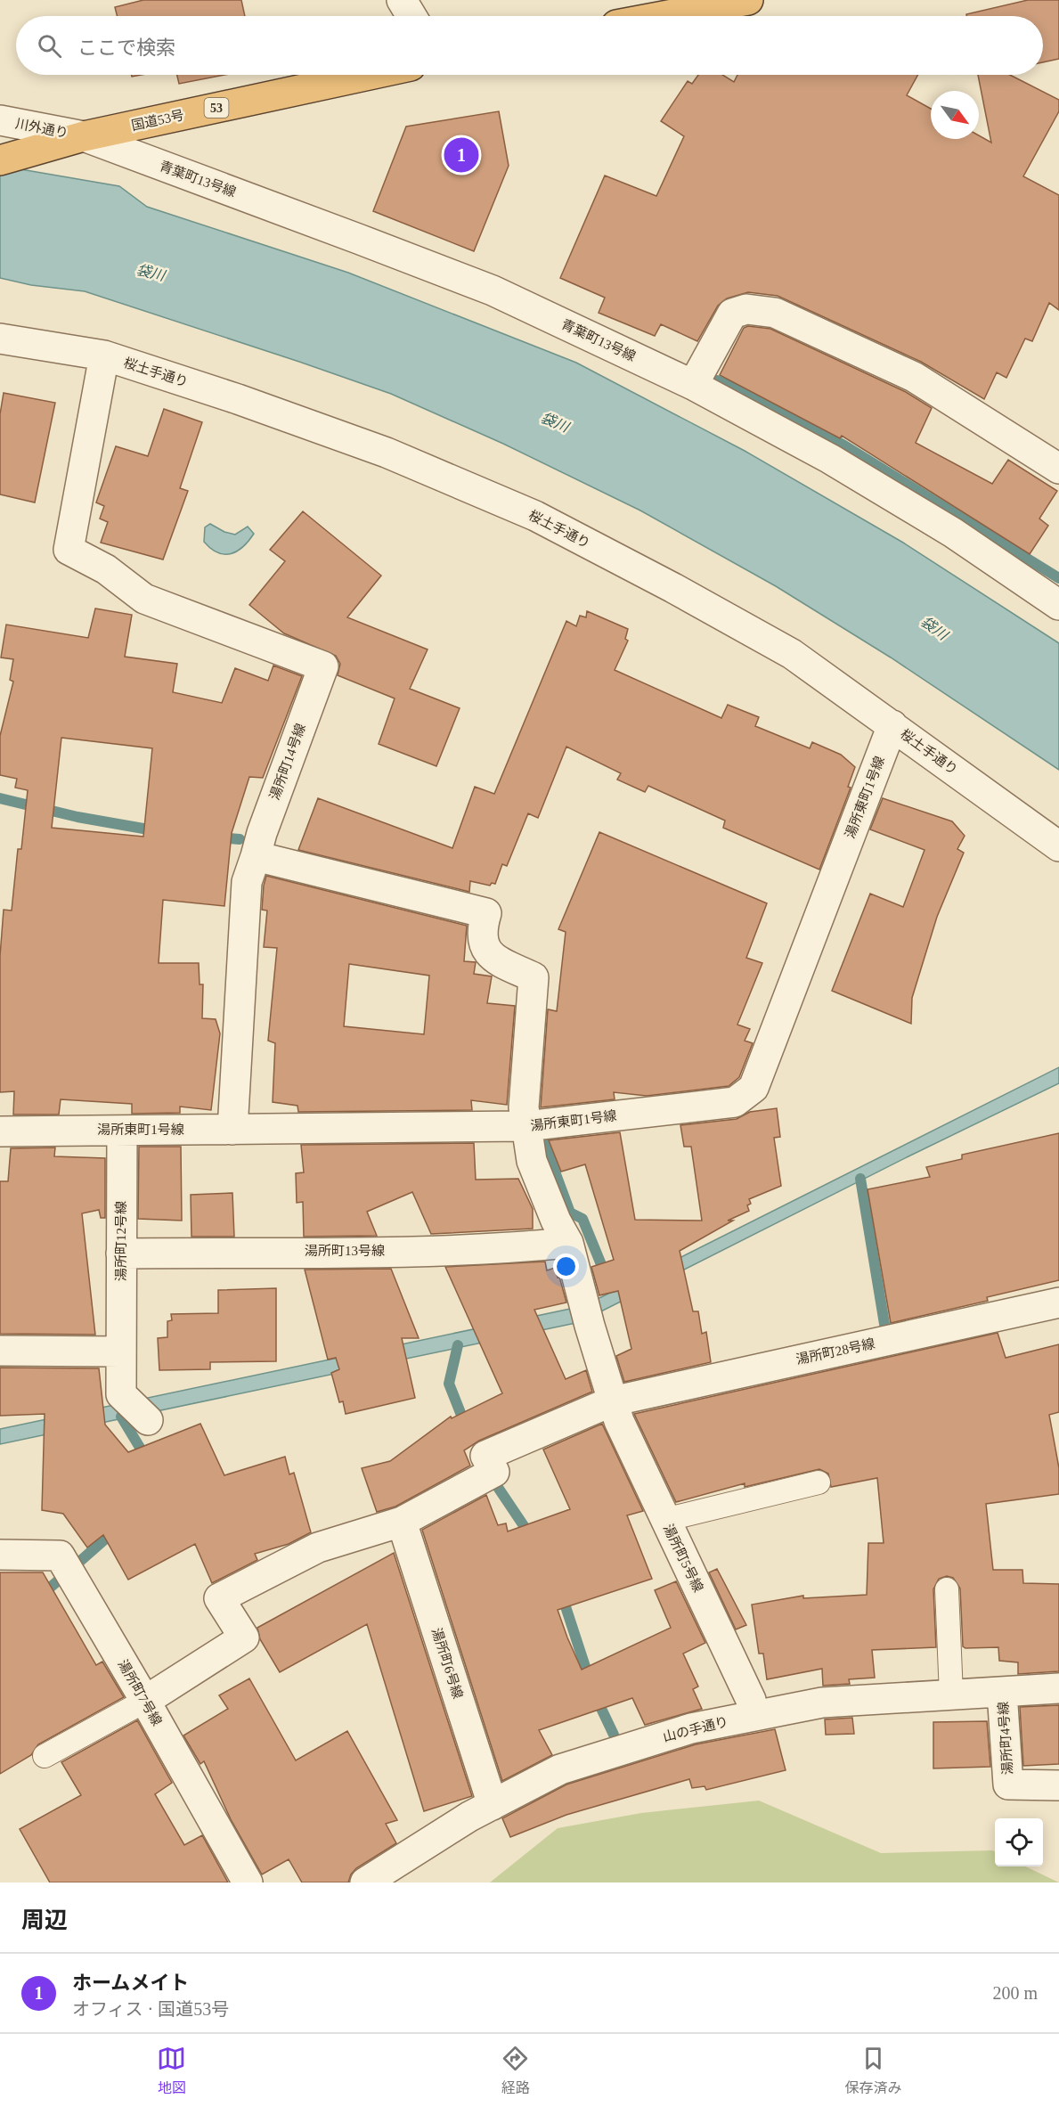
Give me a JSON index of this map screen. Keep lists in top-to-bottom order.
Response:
{
  "streets": {
    "highway": ["53", "国道53号"],
    "street": [
      "川外通り",
      "青葉町13号線",
      "桜土手通り",
      "湯所町14号線",
      "湯所東町1号線",
      "湯所町12号線",
      "湯所町13号線",
      "湯所町28号線",
      "湯所町5号線",
      "湯所町6号線",
      "湯所町7号線",
      "山の手通り",
      "湯所町4号線"
    ]
  },
  "crossings": [
    ["国道53号", "川外通り"],
    ["国道53号", "青葉町13号線"],
    ["川外通り", "青葉町13号線"],
    ["桜土手通り", "湯所町14号線"],
    ["桜土手通り", "湯所東町1号線"],
    ["湯所東町1号線", "湯所町12号線"],
    ["湯所東町1号線", "湯所町5号線"],
    ["湯所町12号線", "湯所町13号線"],
    ["湯所町13号線", "湯所町5号線"],
    ["湯所町28号線", "湯所町5号線"],
    ["湯所町28号線", "湯所町6号線"],
    ["湯所町5号線", "山の手通り"],
    ["湯所町6号線", "山の手通り"],
    ["山の手通り", "湯所町4号線"]
  ],
  "water": ["袋川"],
  "north": "bottom right",
  "page": {
    "search": "ここで検索",
    "pins": "1",
    "heading": "周辺",
    "list": [
      {
        "mark": "1",
        "name": "ホームメイト",
        "note": "オフィス · 国道53号",
        "value": "200 m"
      }
    ],
    "nav": ["地図", "経路", "保存済み"]
  }
}
